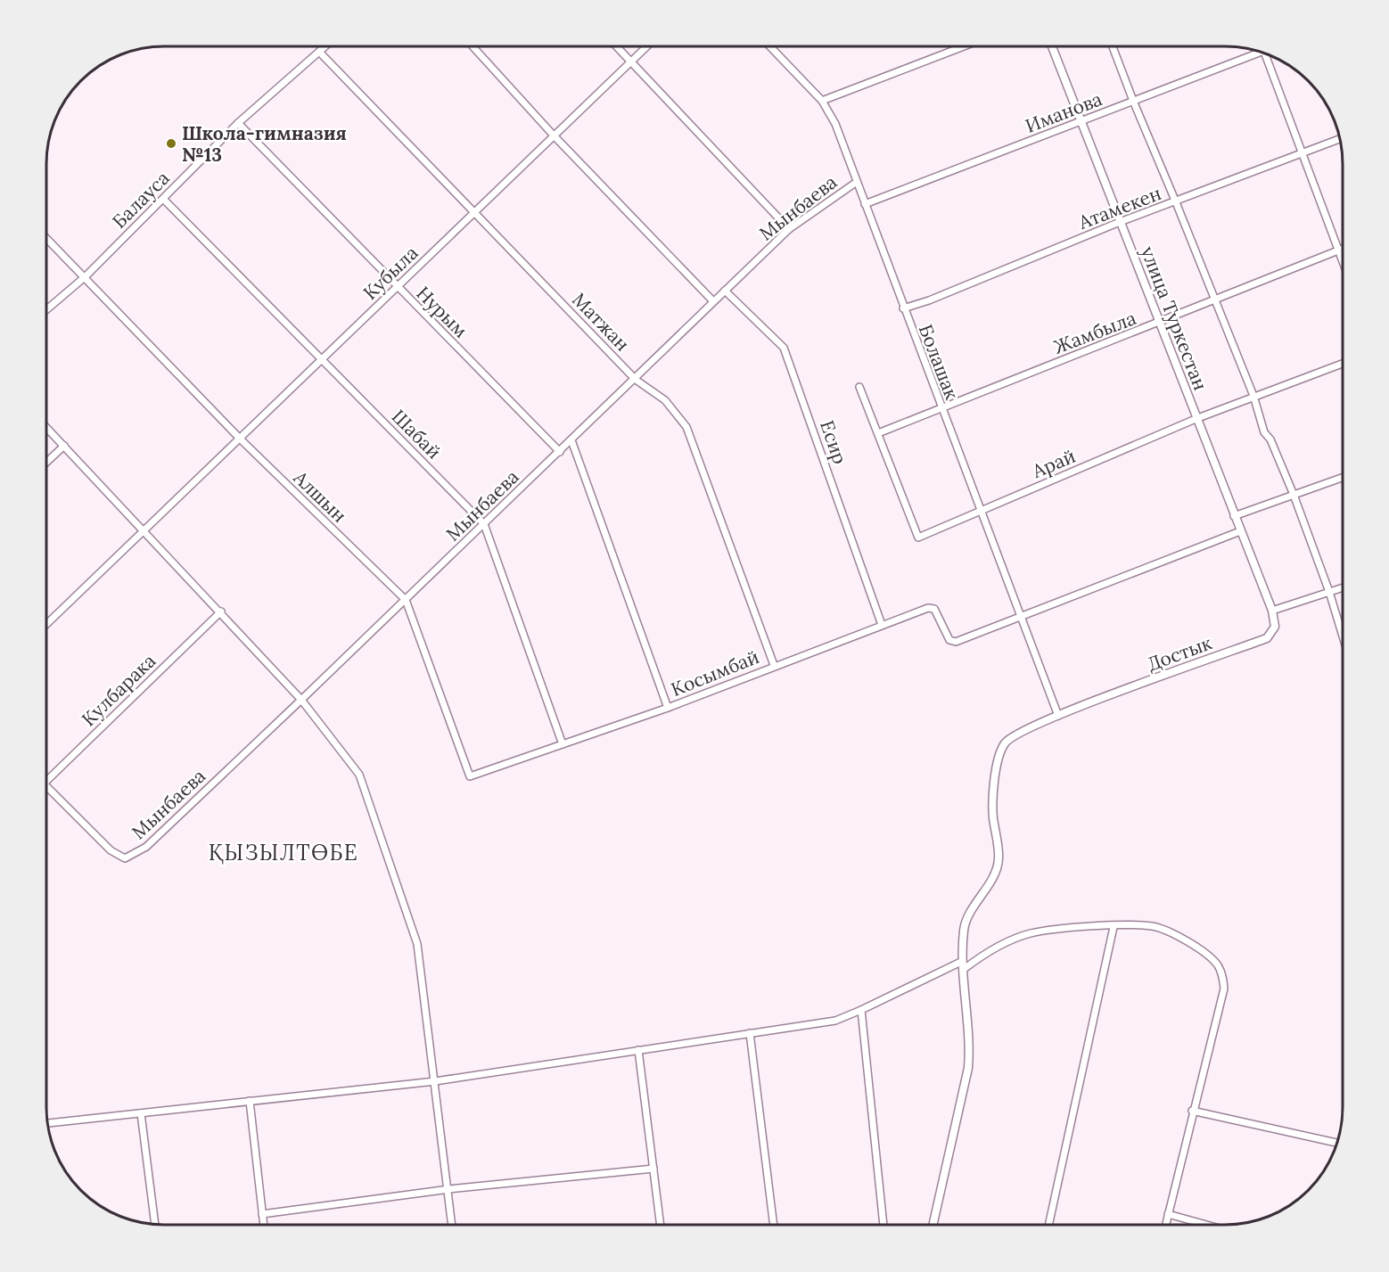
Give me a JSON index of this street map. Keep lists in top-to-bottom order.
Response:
{
  "streets": {
    "street": [
      "Иманова",
      "Балауса",
      "Мынбаева",
      "Атамекен",
      "Кубыла",
      "Нурым",
      "улица Туркестан",
      "Матжан",
      "Жамбыла",
      "Болашак",
      "Шабай",
      "Есир",
      "Арай",
      "Алшын",
      "Достык",
      "Косымбай",
      "Кулбарака"
    ]
  },
  "crossings": [
    ["Иманова", "улица Туркестан"],
    ["Иманова", "Болашак"],
    ["Балауса", "Нурым"],
    ["Балауса", "Матжан"],
    ["Балауса", "Шабай"],
    ["Балауса", "Алшын"],
    ["Мынбаева", "Нурым"],
    ["Мынбаева", "Матжан"],
    ["Мынбаева", "Болашак"],
    ["Мынбаева", "Шабай"],
    ["Мынбаева", "Есир"],
    ["Мынбаева", "Алшын"],
    ["Атамекен", "улица Туркестан"],
    ["Атамекен", "Болашак"],
    ["Кубыла", "Нурым"],
    ["Кубыла", "Матжан"],
    ["Кубыла", "Шабай"],
    ["Кубыла", "Алшын"],
    ["улица Туркестан", "Жамбыла"],
    ["улица Туркестан", "Арай"],
    ["улица Туркестан", "Достык"],
    ["Матжан", "Косымбай"],
    ["Жамбыла", "Болашак"],
    ["Жамбыла", "Арай"],
    ["Болашак", "Арай"],
    ["Болашак", "Достык"],
    ["Болашак", "Косымбай"],
    ["Шабай", "Косымбай"],
    ["Есир", "Косымбай"],
    ["Алшын", "Косымбай"]
  ],
  "districts": ["ҚЫЗЫЛТӨБЕ"],
  "places": ["Школа-гимназия №13"]
}
